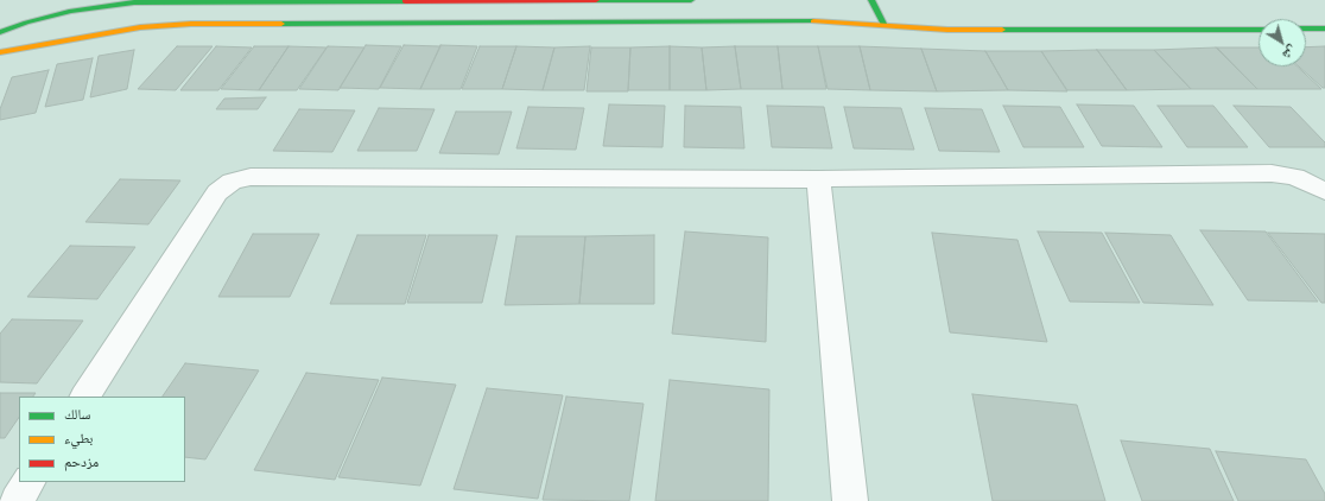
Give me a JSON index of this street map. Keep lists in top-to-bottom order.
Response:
{
  "legend": ["سالك", "بطيء", "مزدحم"],
  "north": "bottom right"
}
